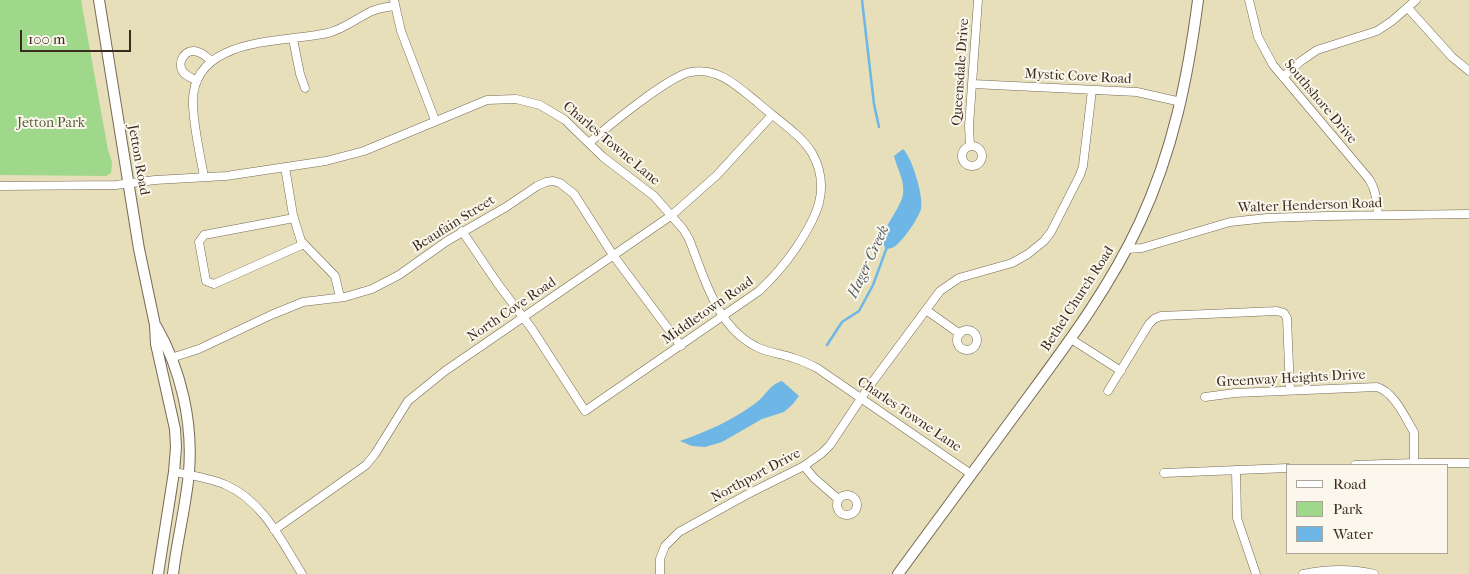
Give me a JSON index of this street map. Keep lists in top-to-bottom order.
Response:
{
  "streets": {
    "street": [
      "Queensdale Drive",
      "Mystic Cove Road",
      "Southshore Drive",
      "Charles Towne Lane",
      "Jetton Road",
      "Walter Henderson Road",
      "Beaufain Street",
      "Bethel Church Road",
      "North Cove Road",
      "Middletown Road",
      "Greenway Heights Drive",
      "Northport Drive"
    ]
  },
  "crossings": [
    ["Queensdale Drive", "Mystic Cove Road"],
    ["Mystic Cove Road", "Bethel Church Road"],
    ["Mystic Cove Road", "Northport Drive"],
    ["Southshore Drive", "Walter Henderson Road"],
    ["Charles Towne Lane", "Jetton Road"],
    ["Charles Towne Lane", "Bethel Church Road"],
    ["Charles Towne Lane", "North Cove Road"],
    ["Charles Towne Lane", "Middletown Road"],
    ["Charles Towne Lane", "Northport Drive"],
    ["Jetton Road", "Beaufain Street"],
    ["Walter Henderson Road", "Bethel Church Road"],
    ["Beaufain Street", "North Cove Road"],
    ["Beaufain Street", "Middletown Road"],
    ["North Cove Road", "Middletown Road"]
  ],
  "water": ["Hager Creek"],
  "parks": ["Jetton Park"],
  "legend": ["Road", "Park", "Water"],
  "scale_bar": "100 m"
}
